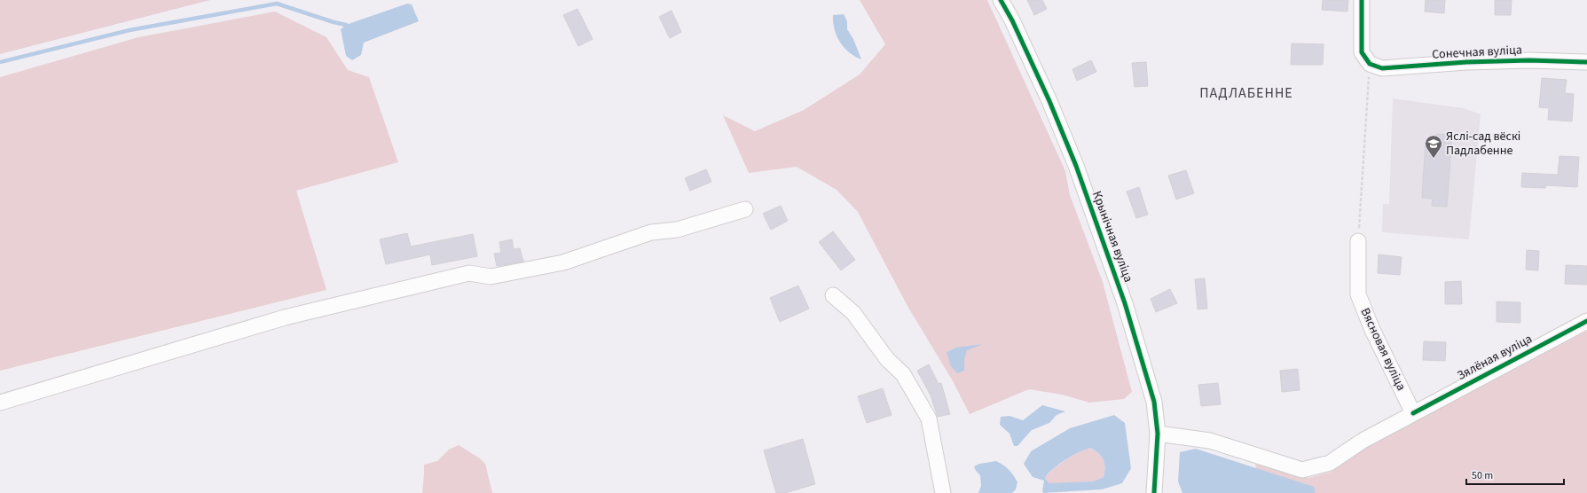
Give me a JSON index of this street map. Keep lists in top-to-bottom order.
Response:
{
  "streets": {
    "street": [
      "Сонечная вуліца",
      "Крынічная вуліца",
      "Вясновая вуліца",
      "Зялёная вуліца"
    ]
  },
  "crossings": [
    ["Крынічная вуліца", "Зялёная вуліца"],
    ["Вясновая вуліца", "Зялёная вуліца"]
  ],
  "districts": ["ПАДЛАБЕННЕ"],
  "places": {
    "school or university": ["Яслі-сад вёскі Падлабенне"]
  },
  "scale_bar": "50 m"
}
